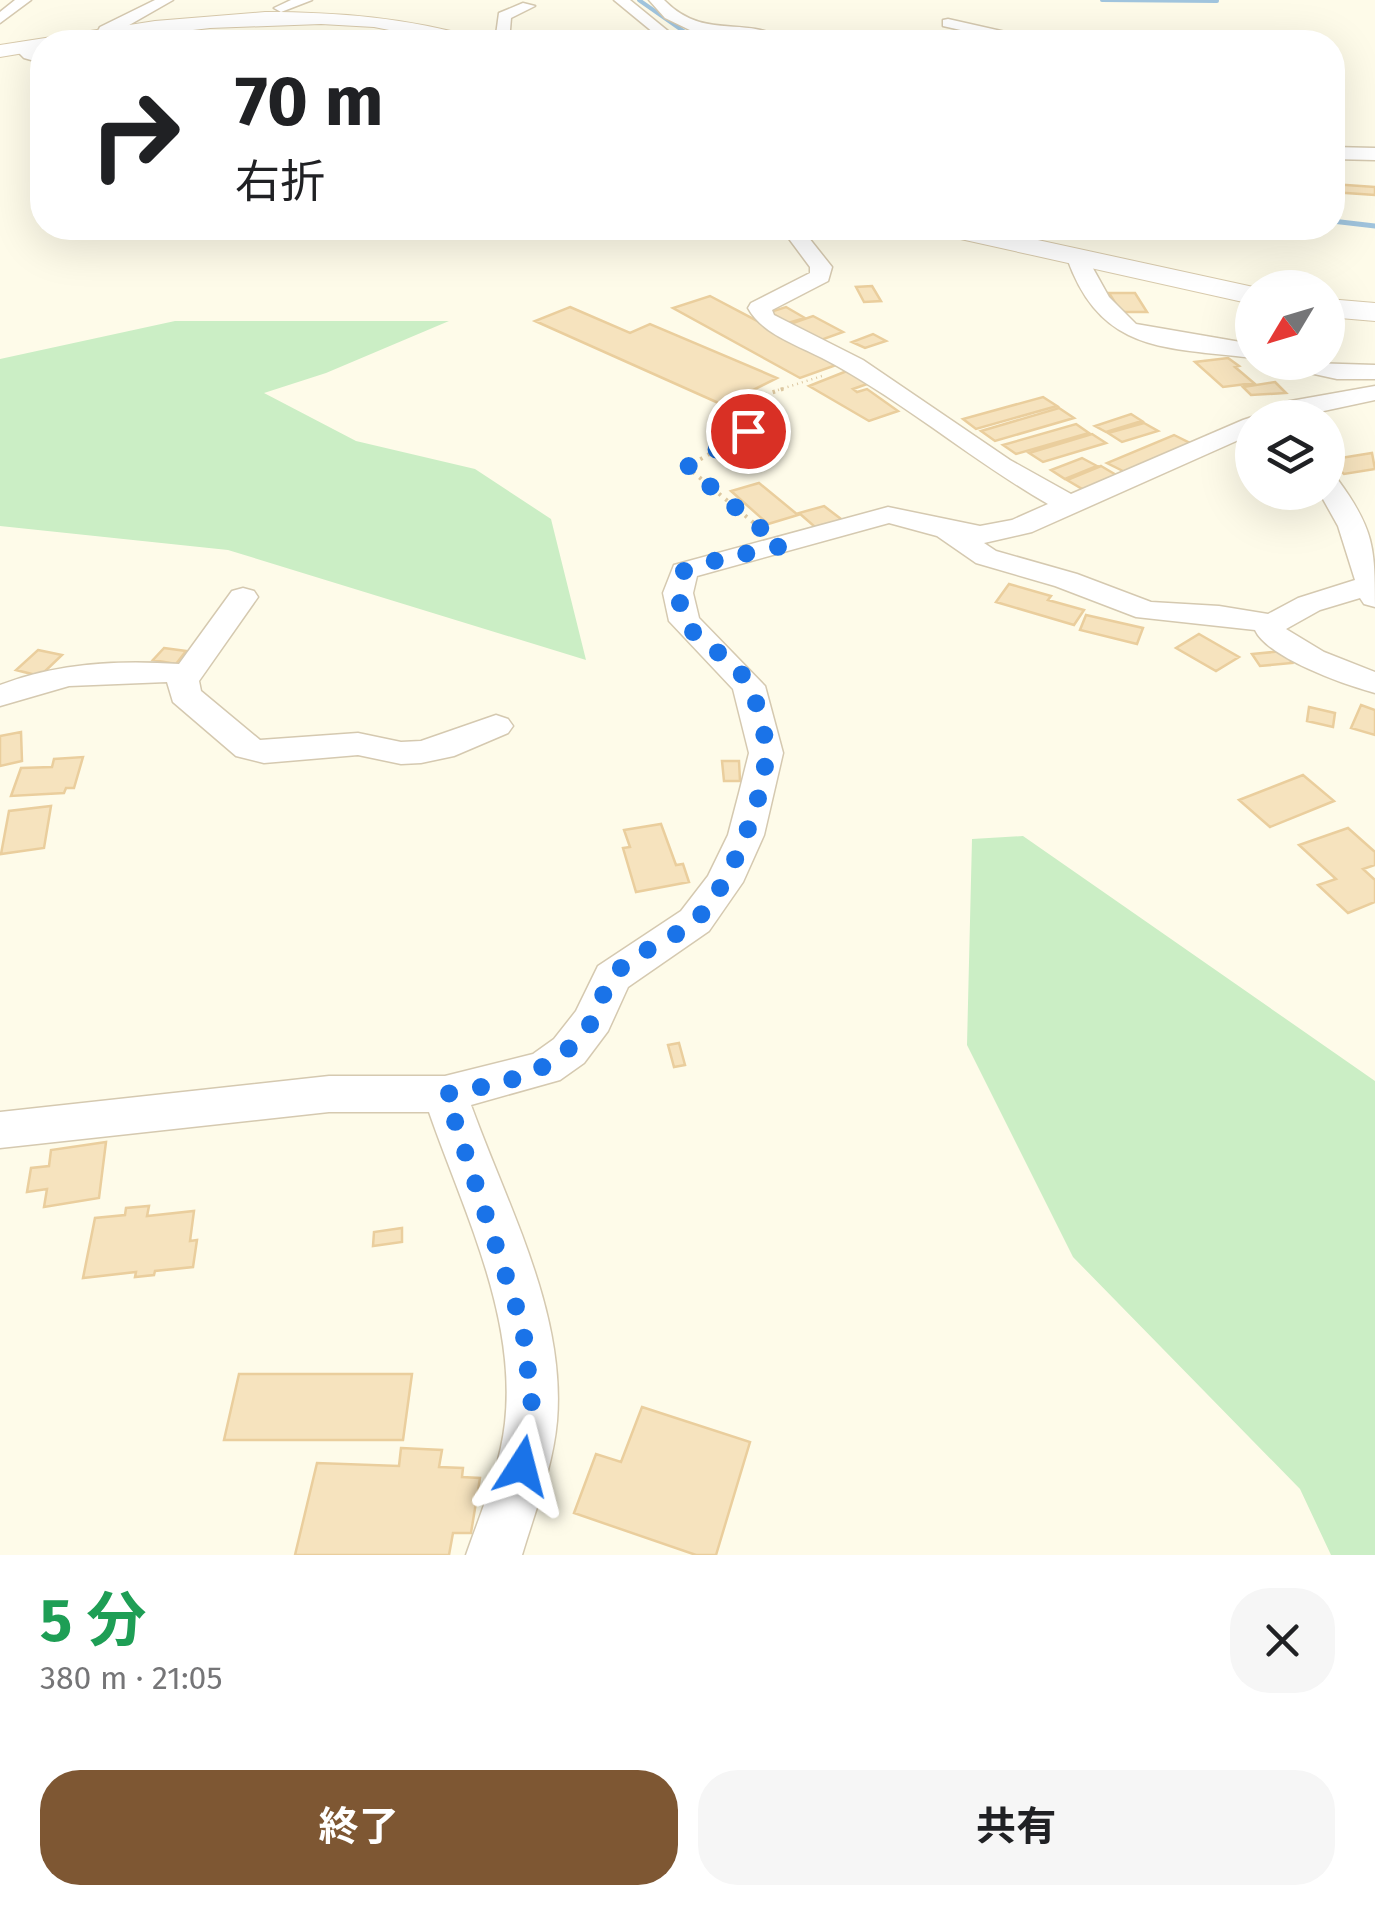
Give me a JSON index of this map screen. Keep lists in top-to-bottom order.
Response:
{
  "north": "bottom left",
  "page": {
    "turn": ["70 m", "右折"],
    "heading": ["5 分", "380 m · 21:05"],
    "buttons": ["終了", "共有"]
  }
}
